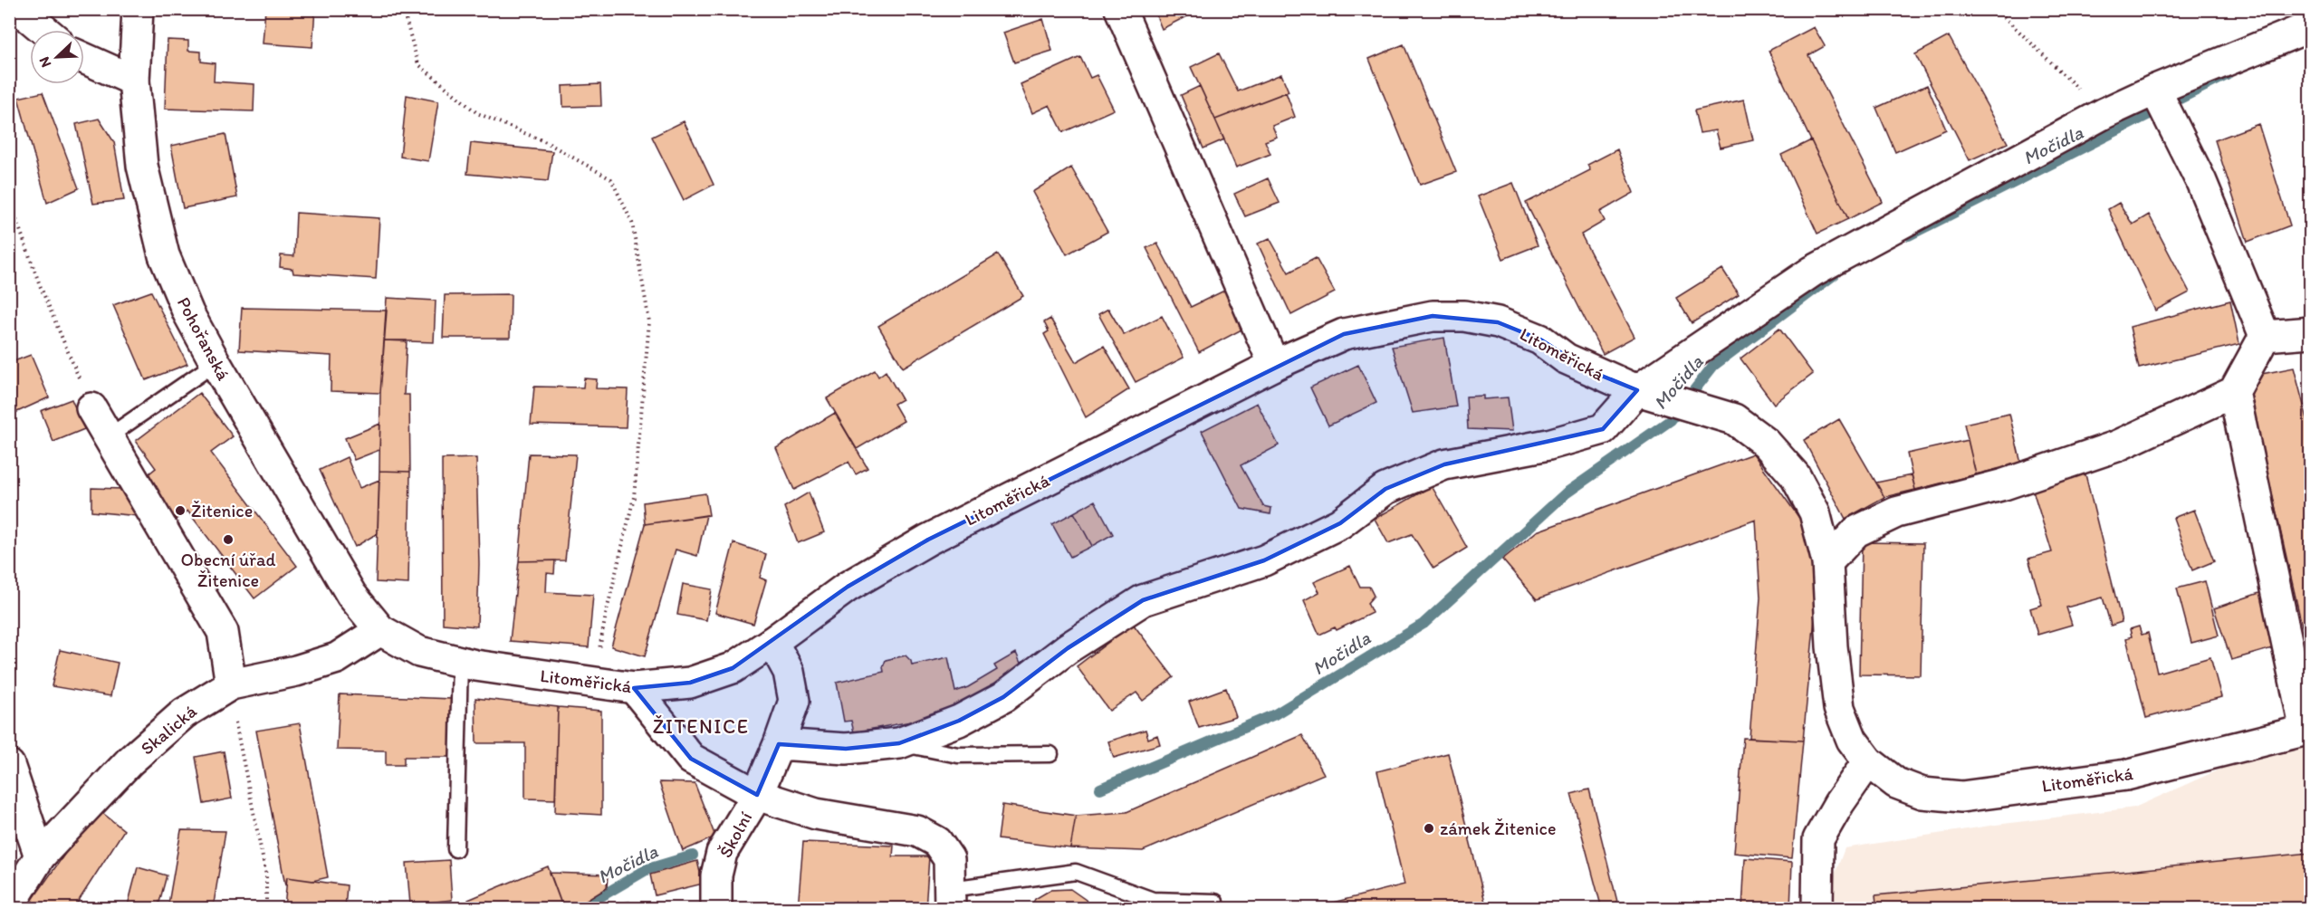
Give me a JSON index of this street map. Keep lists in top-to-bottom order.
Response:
{
  "streets": {
    "street": [
      "Pohořanská",
      "Litoměřická",
      "Skalická",
      "Školní"
    ]
  },
  "crossings": [
    ["Pohořanská", "Litoměřická"],
    ["Pohořanská", "Skalická"],
    ["Litoměřická", "Skalická"],
    ["Litoměřická", "Školní"]
  ],
  "districts": ["ŽITENICE"],
  "water": ["Močidla"],
  "places": ["Žitenice", "Obecní úřad Žitenice", "zámek Žitenice"],
  "north": "bottom left"
}
